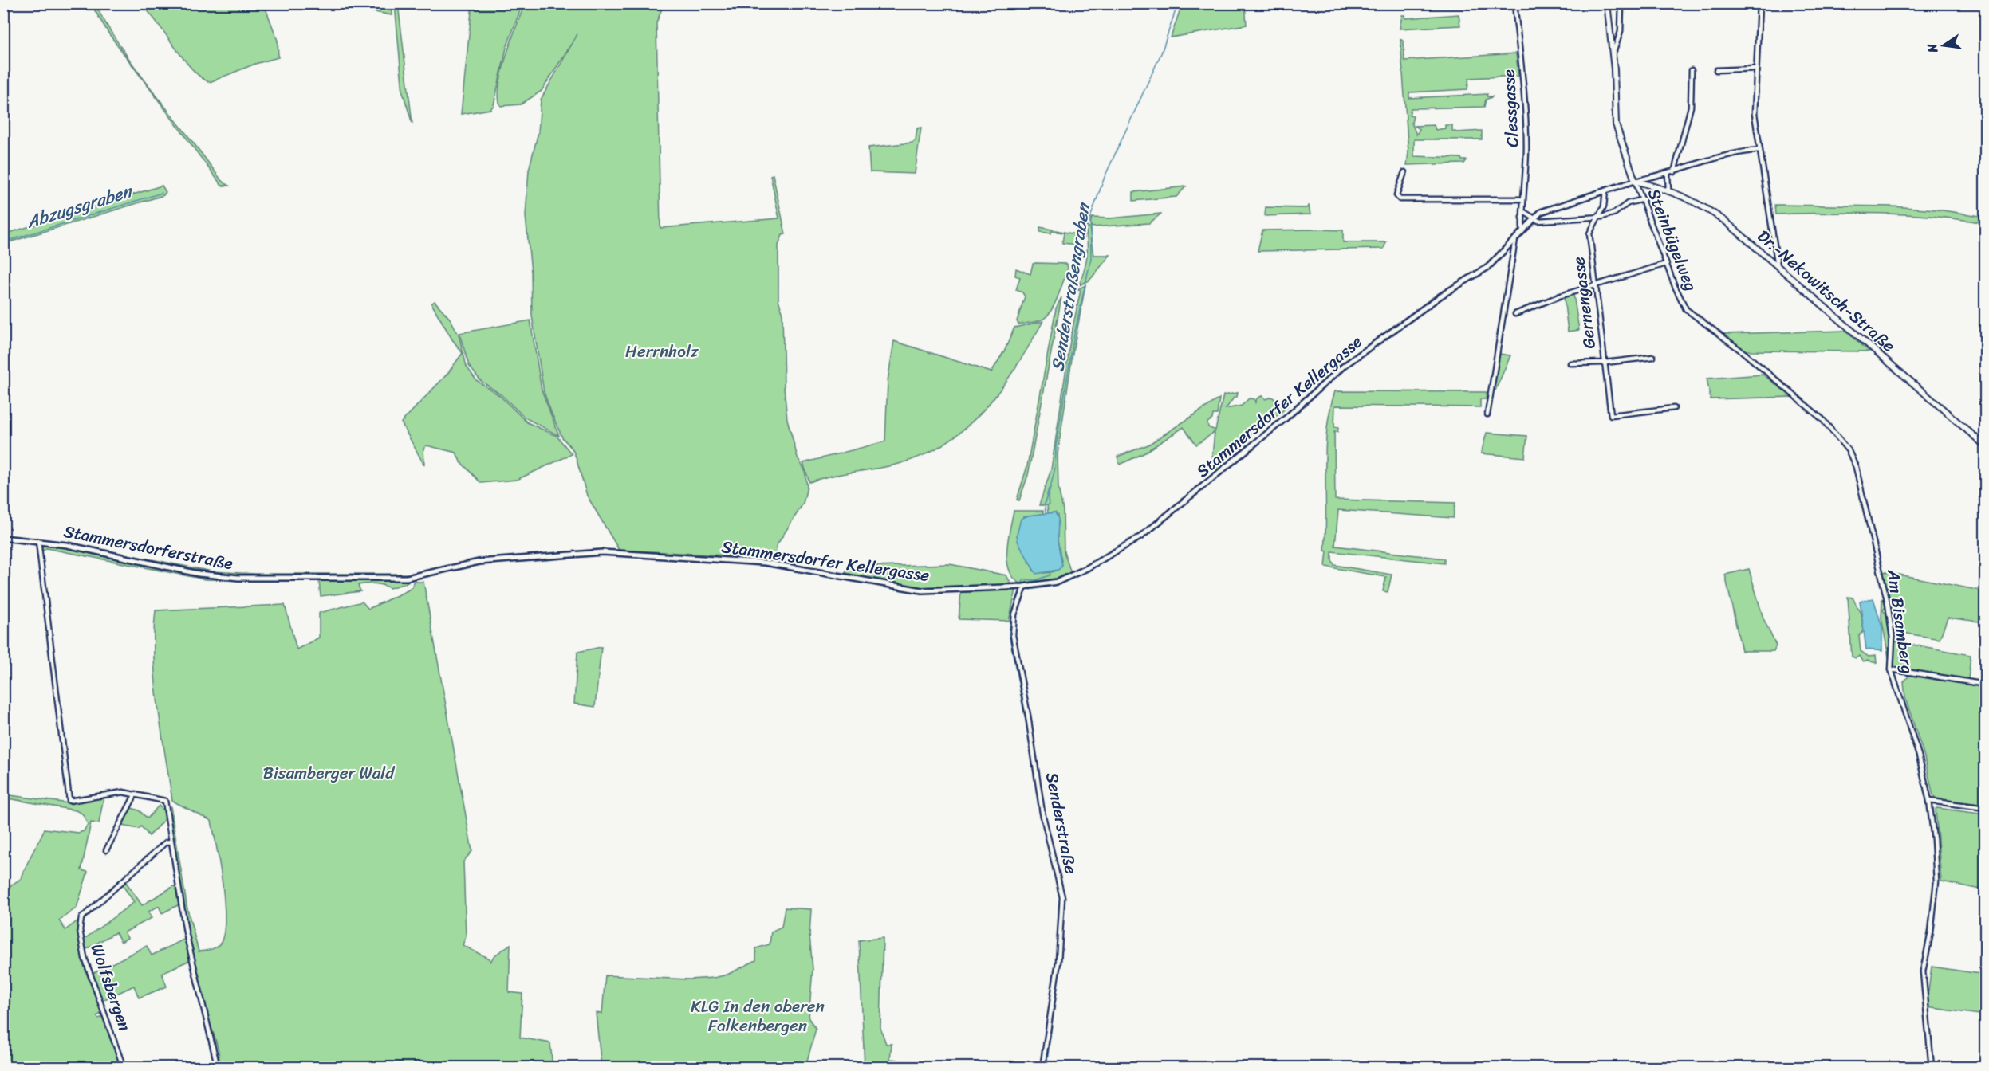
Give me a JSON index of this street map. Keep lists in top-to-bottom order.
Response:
{
  "streets": {
    "main road": ["Dr.-Nekowitsch-Straße"],
    "street": [
      "Clessgasse",
      "Steinbügelweg",
      "Gernengasse",
      "Stammersdorfer Kellergasse",
      "Stammersdorferstraße",
      "Am Bisamberg",
      "Senderstraße",
      "Wolfsbergen"
    ]
  },
  "crossings": [
    ["Clessgasse", "Stammersdorfer Kellergasse"],
    ["Steinbügelweg", "Dr.-Nekowitsch-Straße"],
    ["Steinbügelweg", "Stammersdorfer Kellergasse"],
    ["Steinbügelweg", "Am Bisamberg"],
    ["Dr.-Nekowitsch-Straße", "Stammersdorfer Kellergasse"],
    ["Gernengasse", "Stammersdorfer Kellergasse"],
    ["Stammersdorfer Kellergasse", "Stammersdorferstraße"],
    ["Stammersdorfer Kellergasse", "Senderstraße"]
  ],
  "water": ["Abzugsgraben", "Senderstraßengraben"],
  "parks": ["Herrnholz", "Bisamberger Wald", "KLG In den oberen Falkenbergen"],
  "north": "left"
}
